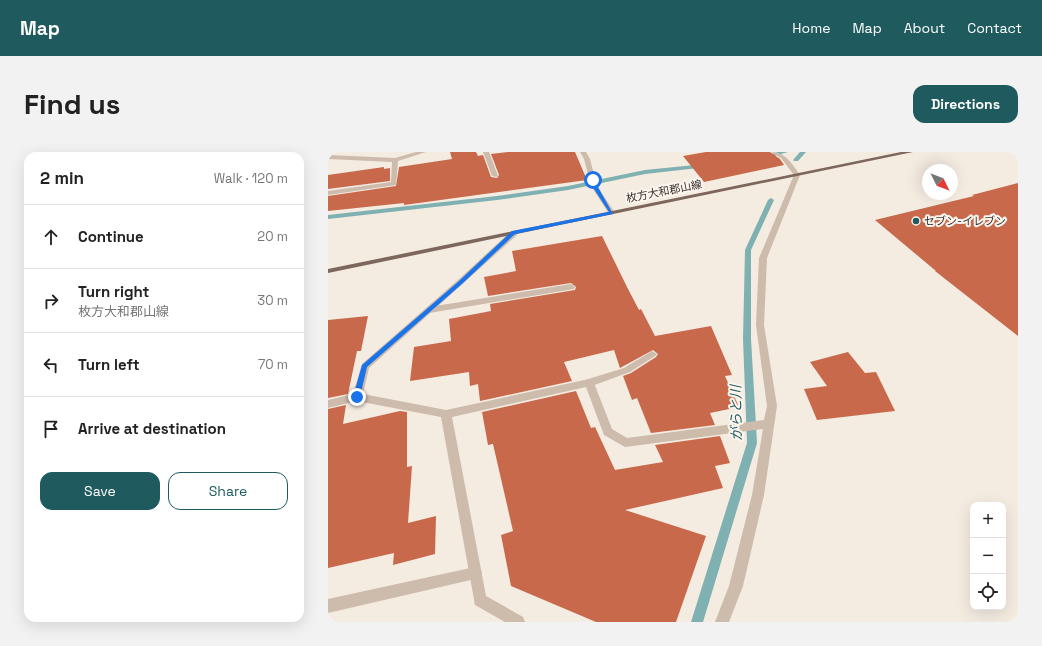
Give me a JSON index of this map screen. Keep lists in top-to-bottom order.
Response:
{
  "streets": {
    "main road": ["枚方大和郡山線"]
  },
  "water": ["がらと川"],
  "places": ["セブン-イレブン"],
  "north": "bottom right",
  "page": {
    "header": "Map",
    "nav": [
      "Home",
      "Map",
      "About",
      "Contact"
    ],
    "buttons": [
      "Directions",
      ["Save", "Share"]
    ],
    "title": "Find us",
    "heading": ["2 min", "Walk · 120 m"],
    "list": [
      ["Continue", "20 m"],
      ["Turn right", "枚方大和郡山線", "30 m"],
      ["Turn left", "70 m"],
      "Arrive at destination"
    ],
    "map_buttons": ["+", "−"]
  }
}
